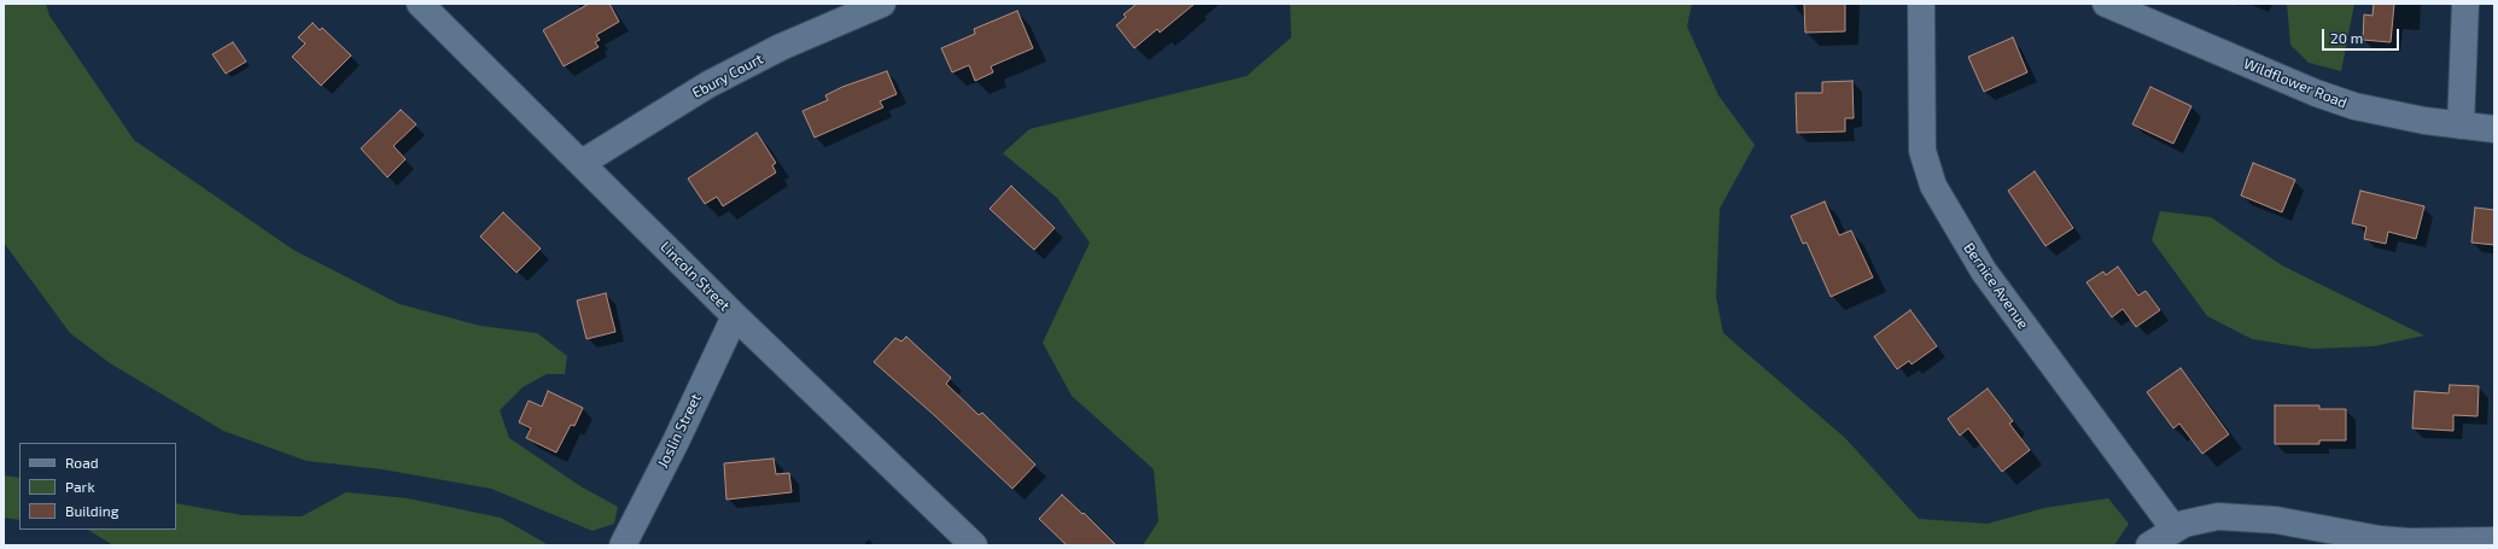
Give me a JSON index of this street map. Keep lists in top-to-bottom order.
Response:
{
  "streets": {
    "street": [
      "Ebury Court",
      "Wildflower Road",
      "Lincoln Street",
      "Bernice Avenue",
      "Joslin Street"
    ]
  },
  "crossings": [
    ["Ebury Court", "Lincoln Street"],
    ["Lincoln Street", "Joslin Street"]
  ],
  "legend": ["Road", "Park", "Building"],
  "scale_bar": "20 m"
}
